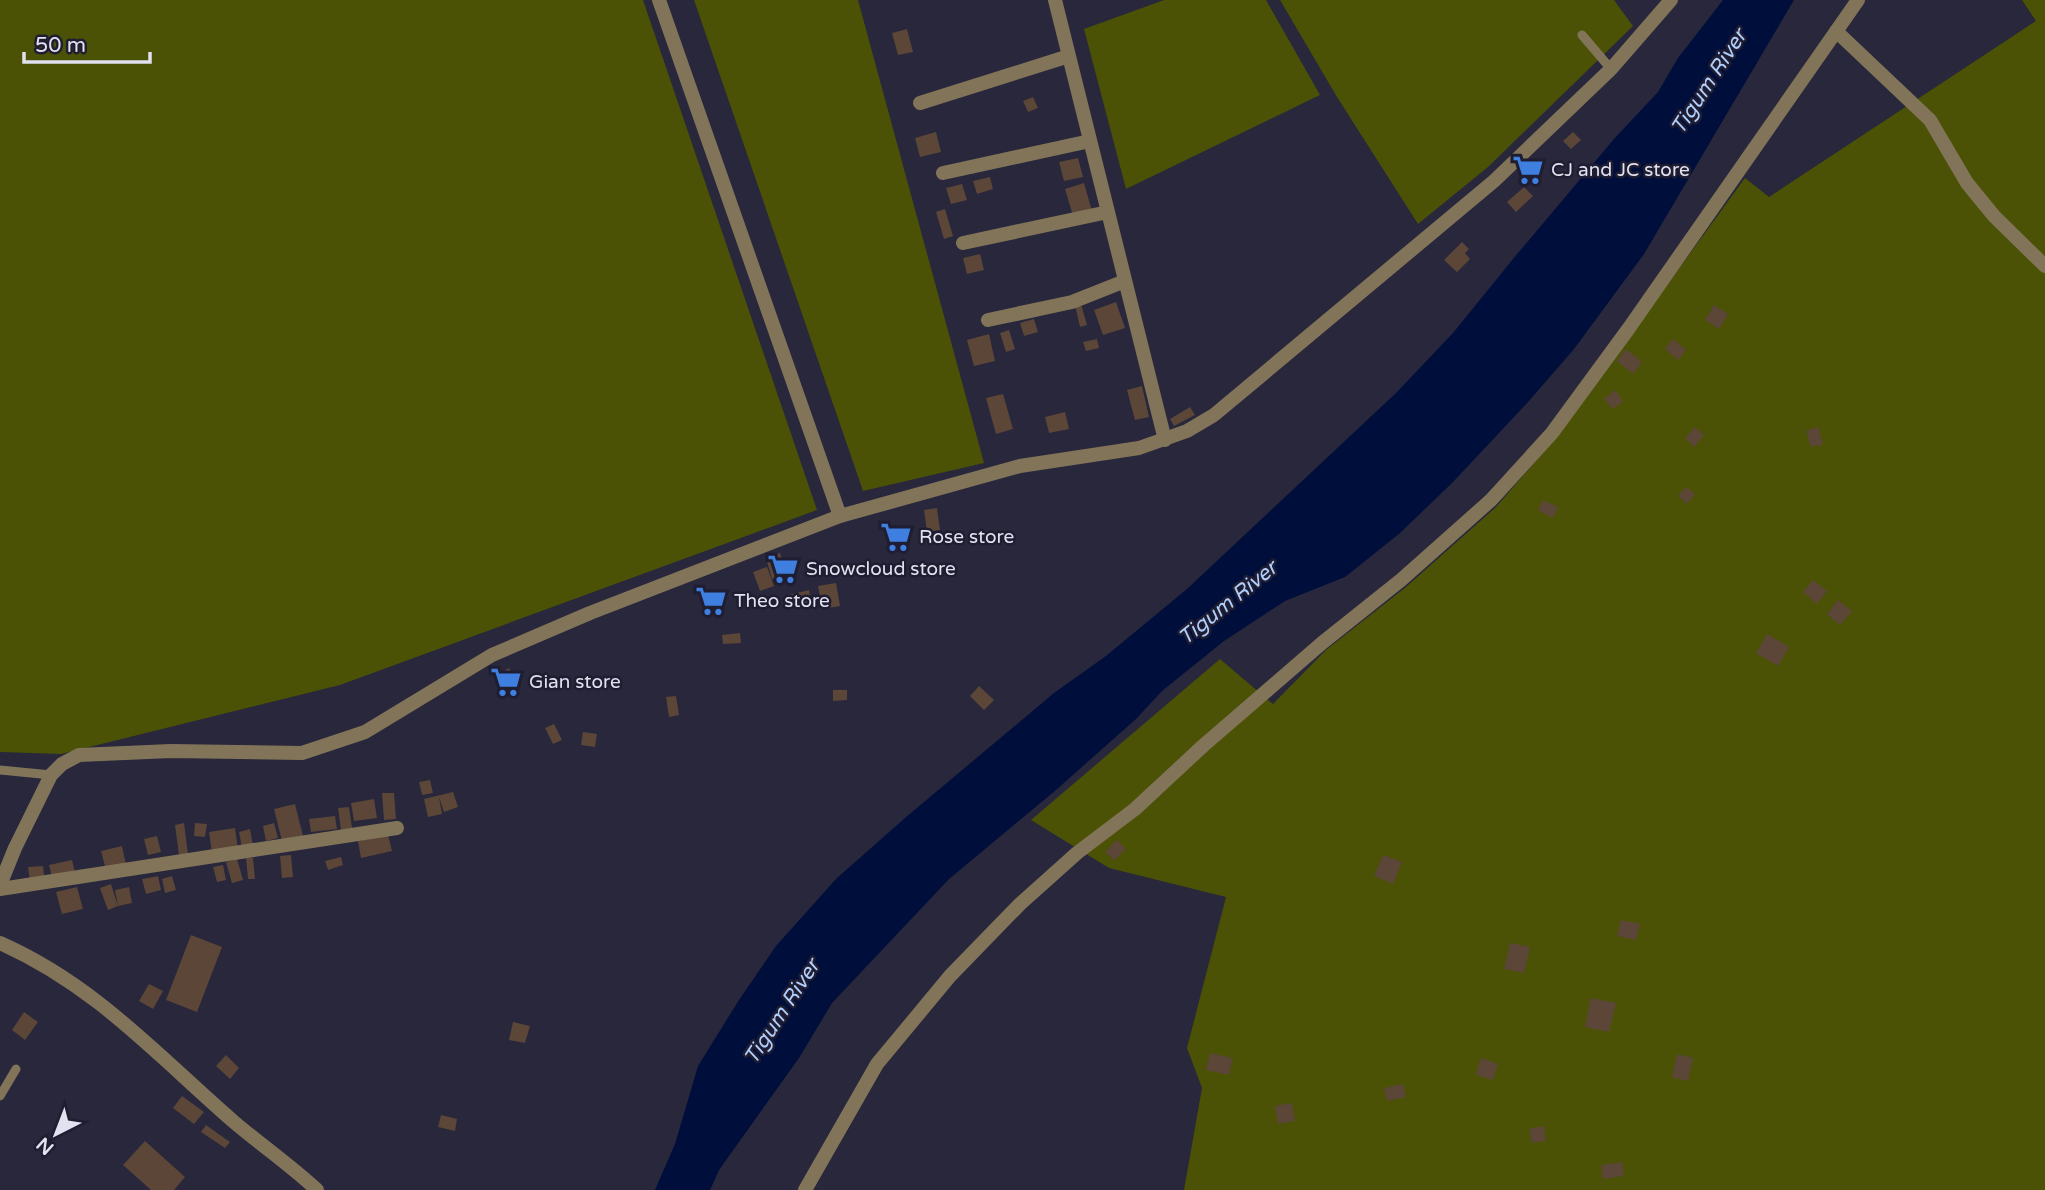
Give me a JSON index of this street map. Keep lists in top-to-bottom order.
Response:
{
  "water": ["Tigum River"],
  "places": {
    "supermarket": [
      "CJ and JC store",
      "Rose store",
      "Snowcloud store",
      "Theo store",
      "Gian store"
    ]
  },
  "scale_bar": "50 m",
  "north": "bottom left"
}
